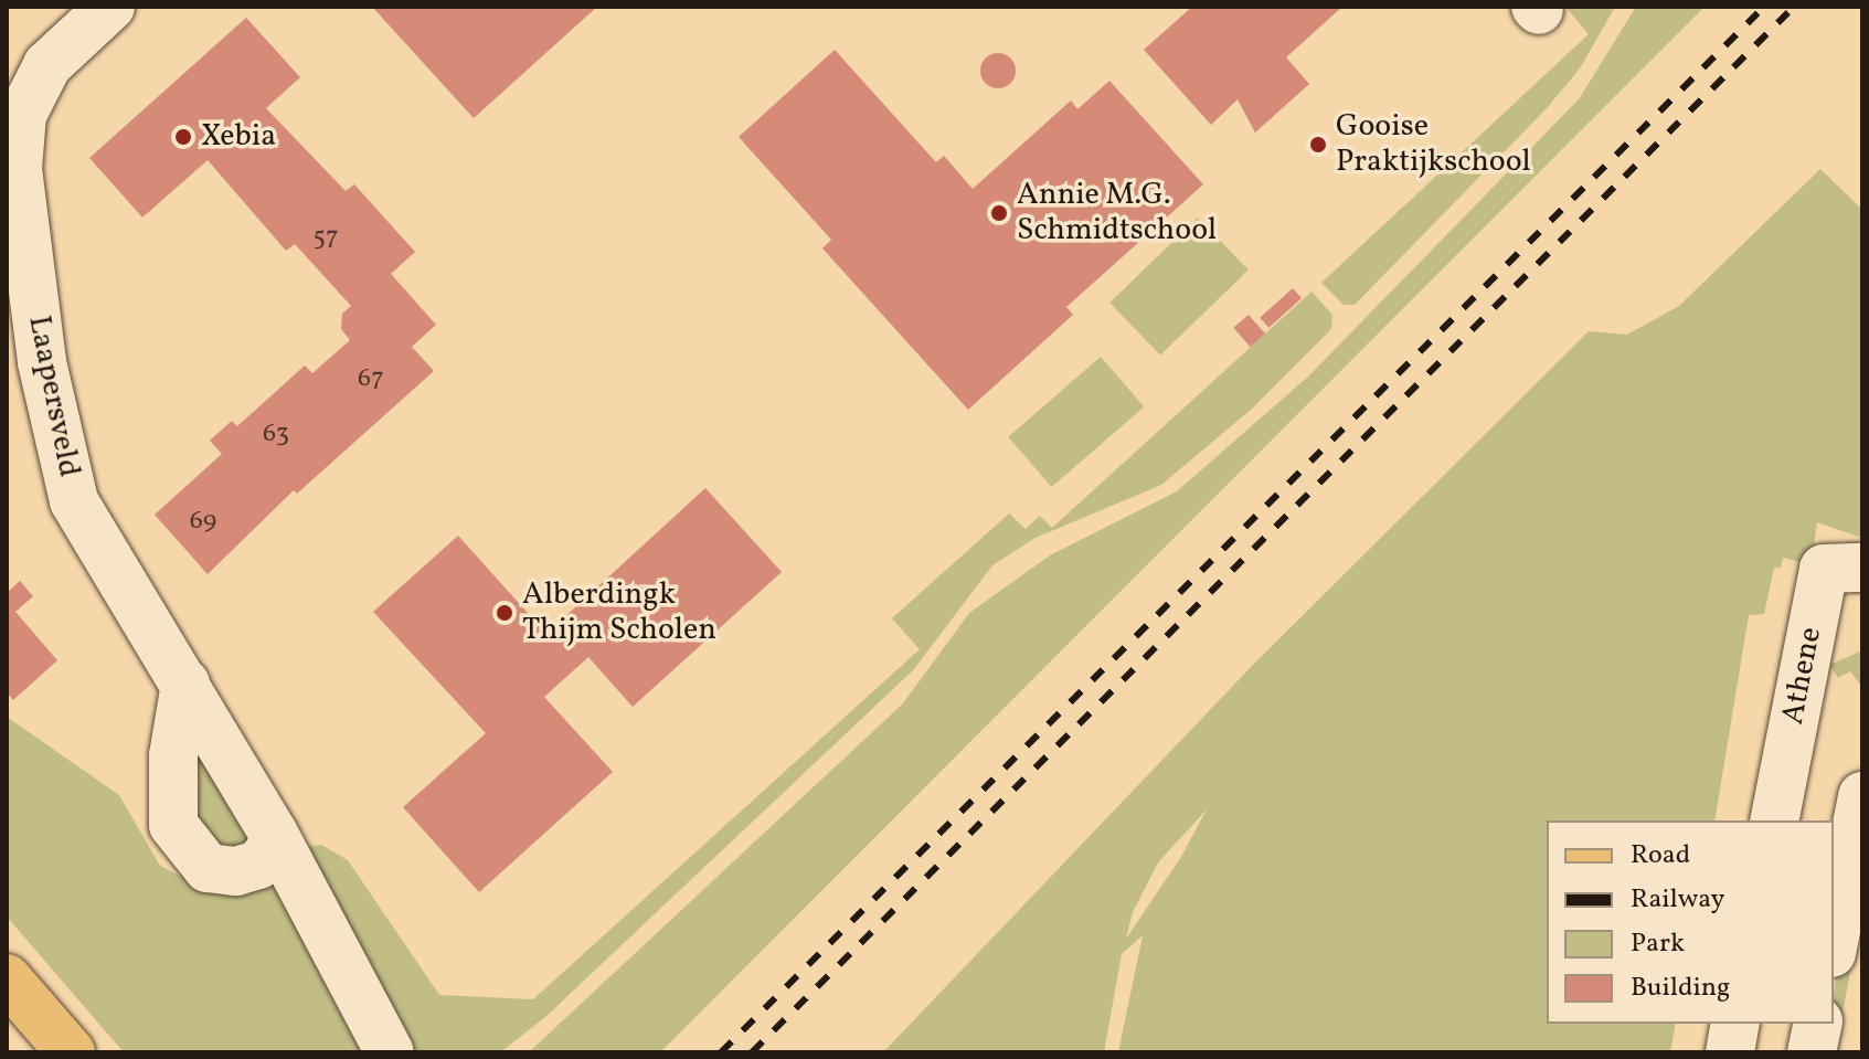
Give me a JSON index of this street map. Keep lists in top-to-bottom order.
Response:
{
  "streets": {
    "street": ["Laapersveld", "Athene"]
  },
  "places": [
    "Xebia",
    "Gooise Praktijkschool",
    "Annie M.G. Schmidtschool",
    "Alberdingk Thijm Scholen"
  ],
  "house_numbers": [
    "57",
    "67",
    "63",
    "69"
  ],
  "legend": [
    "Road",
    "Railway",
    "Park",
    "Building"
  ]
}
